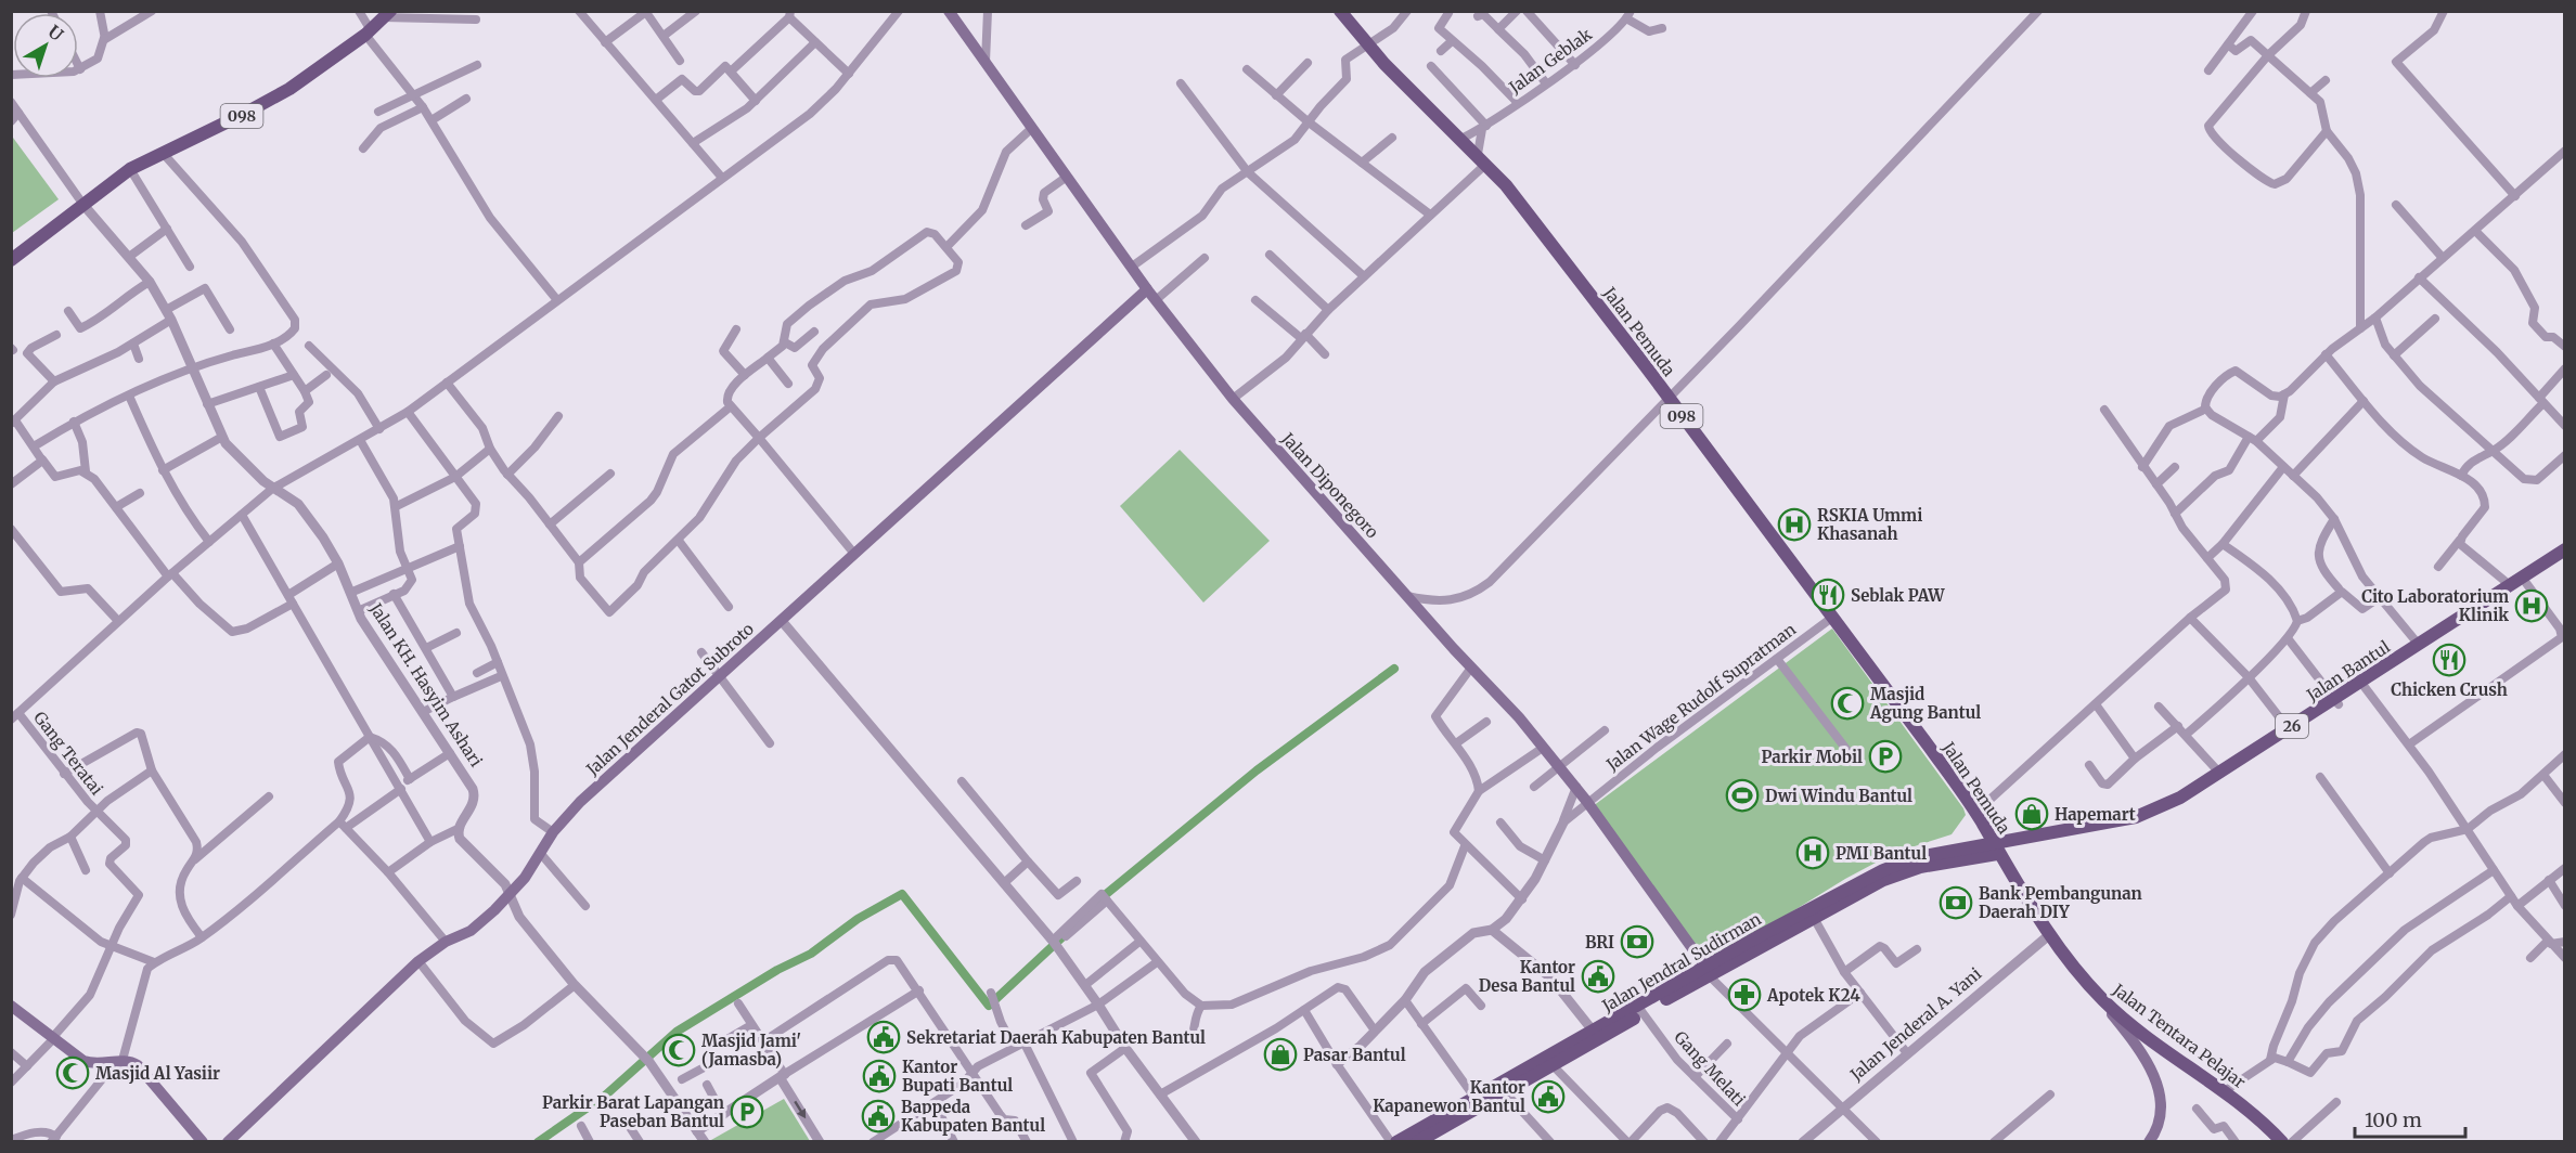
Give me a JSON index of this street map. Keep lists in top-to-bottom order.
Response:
{
  "streets": {
    "main road": [
      "098",
      "Jalan Pemuda",
      "Jalan Diponegoro",
      "Jalan Bantul",
      "Jalan Jenderal Gatot Subroto",
      "26",
      "Jalan Jendral Sudirman",
      "Jalan Tentara Pelajar"
    ],
    "street": [
      "Jalan Geblak",
      "Jalan KH. Hasyim Ashari",
      "Jalan Wage Rudolf Supratman",
      "Gang Teratai",
      "Jalan Jenderal A. Yani",
      "Gang Melati"
    ]
  },
  "crossings": [
    ["Jalan Geblak", "Jalan Pemuda"],
    ["098", "Jalan KH. Hasyim Ashari"],
    ["Jalan Pemuda", "Jalan Bantul"],
    ["Jalan Pemuda", "Jalan Wage Rudolf Supratman"],
    ["Jalan Pemuda", "Jalan Jendral Sudirman"],
    ["Jalan Pemuda", "Jalan Tentara Pelajar"],
    ["Jalan Diponegoro", "Jalan Wage Rudolf Supratman"],
    ["Jalan Diponegoro", "Jalan Jenderal Gatot Subroto"],
    ["Jalan Diponegoro", "Jalan Jendral Sudirman"],
    ["Jalan Bantul", "Jalan Jendral Sudirman"],
    ["Jalan Bantul", "Jalan Tentara Pelajar"],
    ["Jalan Jendral Sudirman", "Jalan Tentara Pelajar"],
    ["Jalan Jendral Sudirman", "Gang Melati"],
    ["Jalan Jenderal A. Yani", "Jalan Tentara Pelajar"]
  ],
  "places": {
    "hospital": ["RSKIA Ummi Khasanah", "Cito Laboratorium Klinik", "PMI Bantul"],
    "restaurant": ["Seblak PAW", "Chicken Crush"],
    "mosque": ["Masjid Agung Bantul", "Masjid Jami' (Jamasba)", "Masjid Al Yasiir"],
    "parking": ["Parkir Mobil", "Parkir Barat Lapangan Paseban Bantul"],
    "sports": ["Dwi Windu Bantul"],
    "shop": ["Hapemart", "Pasar Bantul"],
    "bank": ["Bank Pembangunan Daerah DIY", "BRI"],
    "public building": [
      "Kantor Desa Bantul",
      "Sekretariat Daerah Kabupaten Bantul",
      "Kantor Bupati Bantul",
      "Kantor Kapanewon Bantul",
      "Bappeda Kabupaten Bantul"
    ],
    "pharmacy": ["Apotek K24"]
  },
  "scale_bar": "100 m",
  "north": "top right"
}
